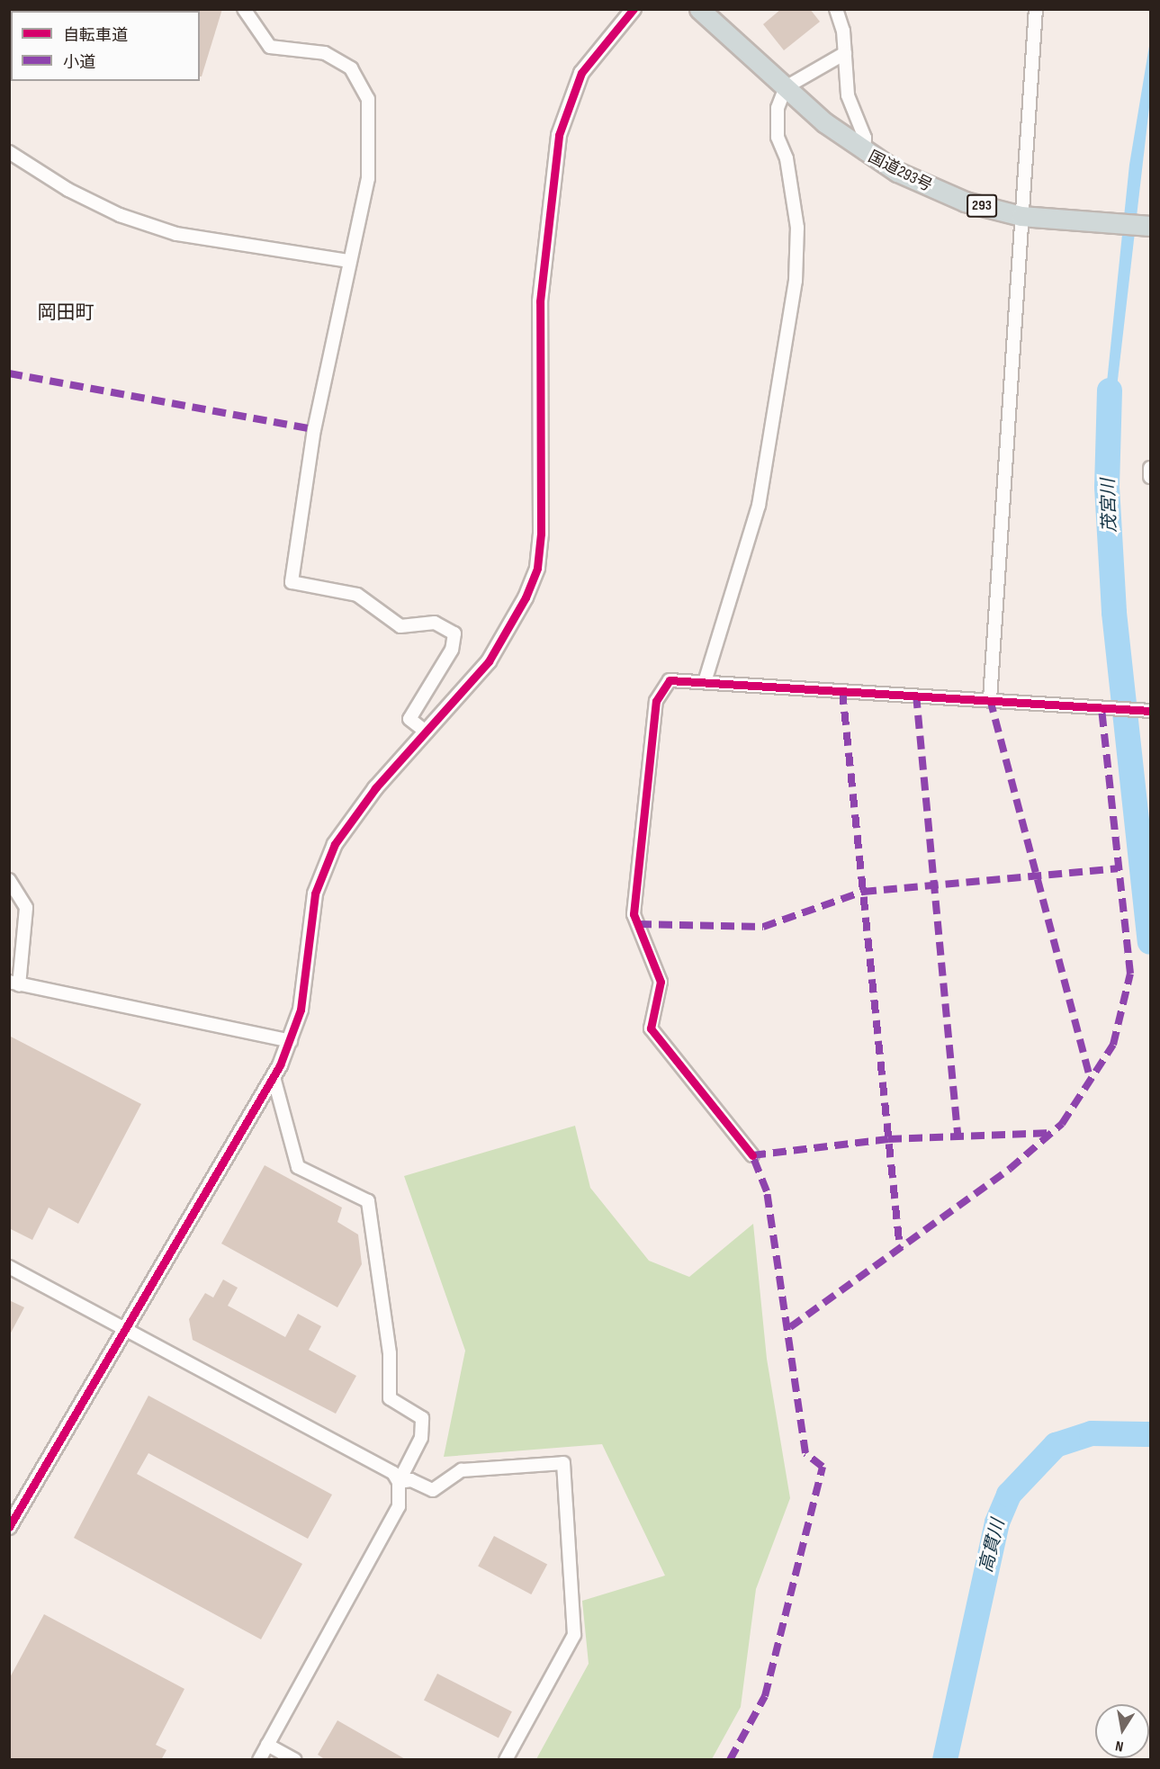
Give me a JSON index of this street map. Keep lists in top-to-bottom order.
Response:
{
  "streets": {
    "highway": ["国道293号", "293"]
  },
  "districts": ["岡田町"],
  "water": ["茂宮川", "高貫川"],
  "legend": ["自転車道", "小道"],
  "north": "bottom"
}
